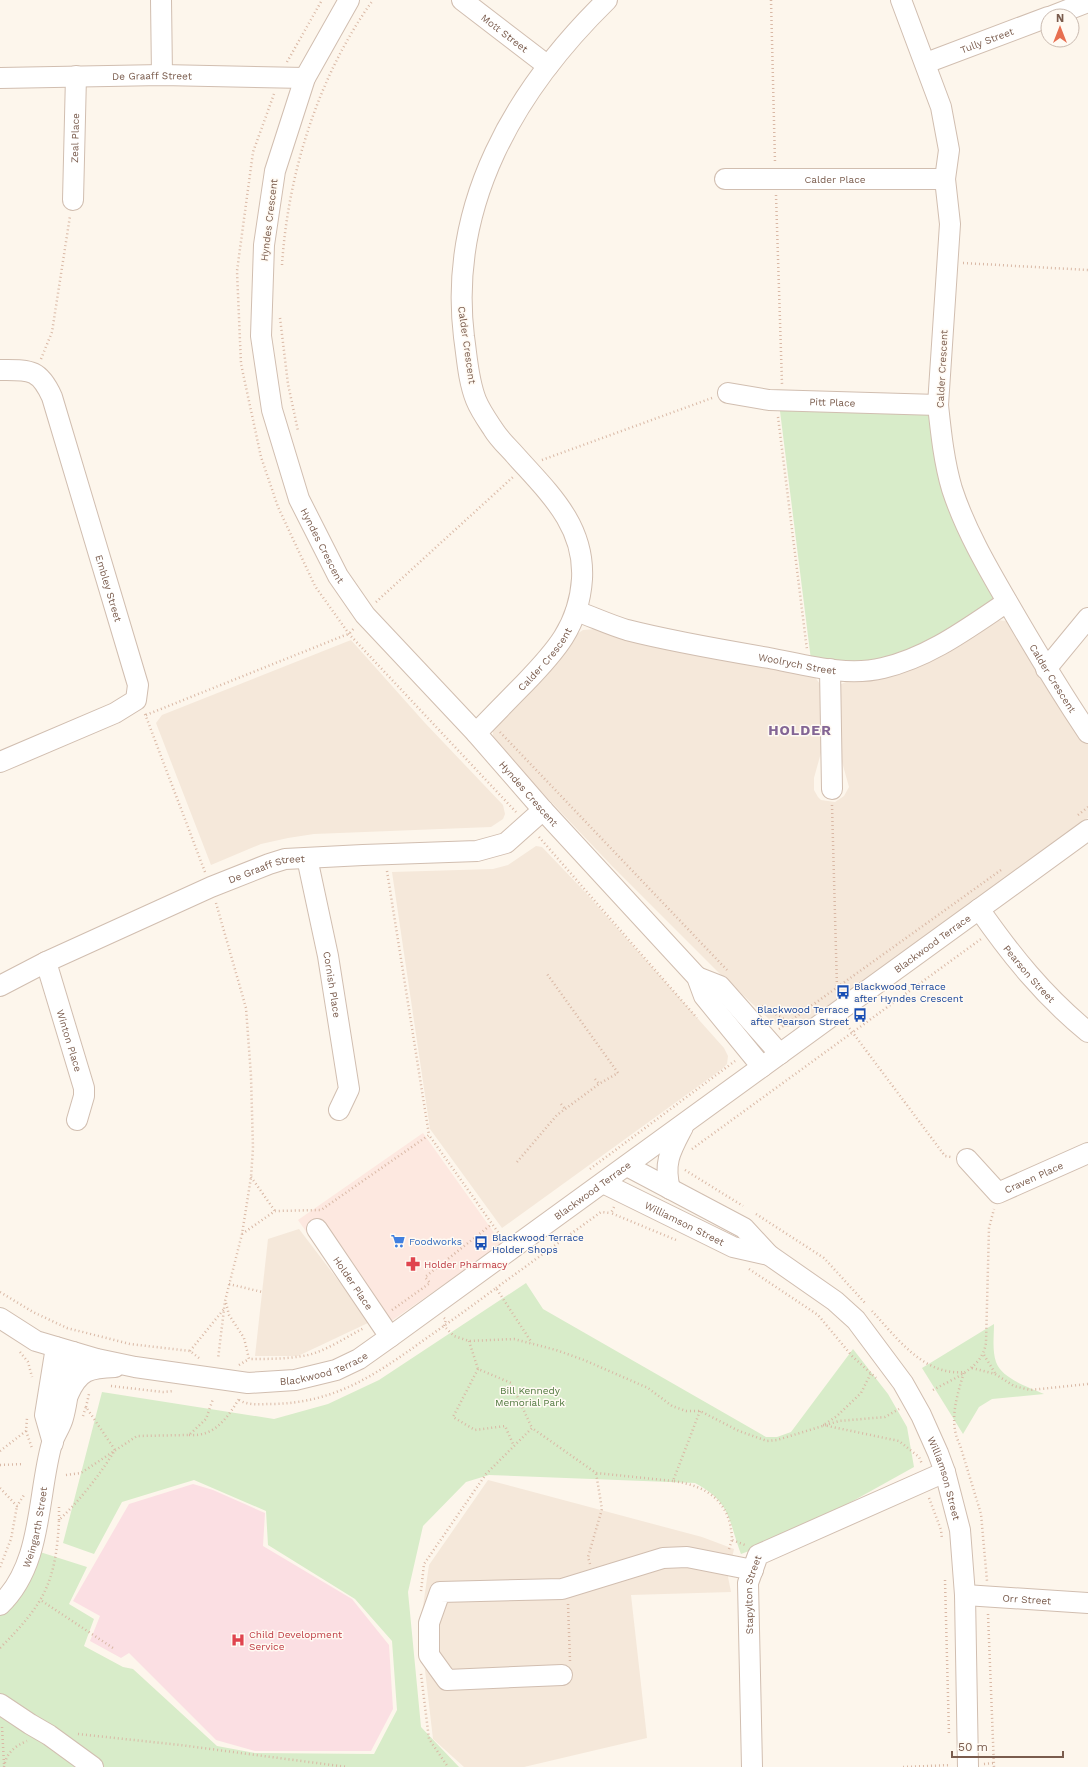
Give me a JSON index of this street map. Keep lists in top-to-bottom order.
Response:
{
  "streets": {
    "street": [
      "Mott Street",
      "Tully Street",
      "De Graaff Street",
      "Zeal Place",
      "Calder Place",
      "Hyndes Crescent",
      "Calder Crescent",
      "Pitt Place",
      "Embley Street",
      "Woolrych Street",
      "Blackwood Terrace",
      "Pearson Street",
      "Cornish Place",
      "Winton Place",
      "Craven Place",
      "Williamson Street",
      "Holder Place",
      "Weingarth Street",
      "Stapylton Street",
      "Orr Street"
    ]
  },
  "crossings": [
    ["Mott Street", "Calder Crescent"],
    ["Tully Street", "Calder Crescent"],
    ["De Graaff Street", "Zeal Place"],
    ["De Graaff Street", "Hyndes Crescent"],
    ["De Graaff Street", "Cornish Place"],
    ["De Graaff Street", "Winton Place"],
    ["Calder Place", "Calder Crescent"],
    ["Hyndes Crescent", "Calder Crescent"],
    ["Hyndes Crescent", "Blackwood Terrace"],
    ["Calder Crescent", "Pitt Place"],
    ["Calder Crescent", "Woolrych Street"],
    ["Blackwood Terrace", "Pearson Street"],
    ["Blackwood Terrace", "Williamson Street"],
    ["Blackwood Terrace", "Holder Place"],
    ["Blackwood Terrace", "Weingarth Street"],
    ["Williamson Street", "Stapylton Street"],
    ["Williamson Street", "Orr Street"]
  ],
  "districts": ["HOLDER"],
  "parks": ["Bill Kennedy Memorial Park"],
  "places": {
    "bus stop": ["Blackwood Terrace after Hyndes Crescent", "Blackwood Terrace after Pearson Street", "Blackwood Terrace Holder Shops"],
    "supermarket": ["Foodworks"],
    "pharmacy": ["Holder Pharmacy"],
    "hospital": ["Child Development Service"]
  },
  "scale_bar": "50 m",
  "north": "top"
}
